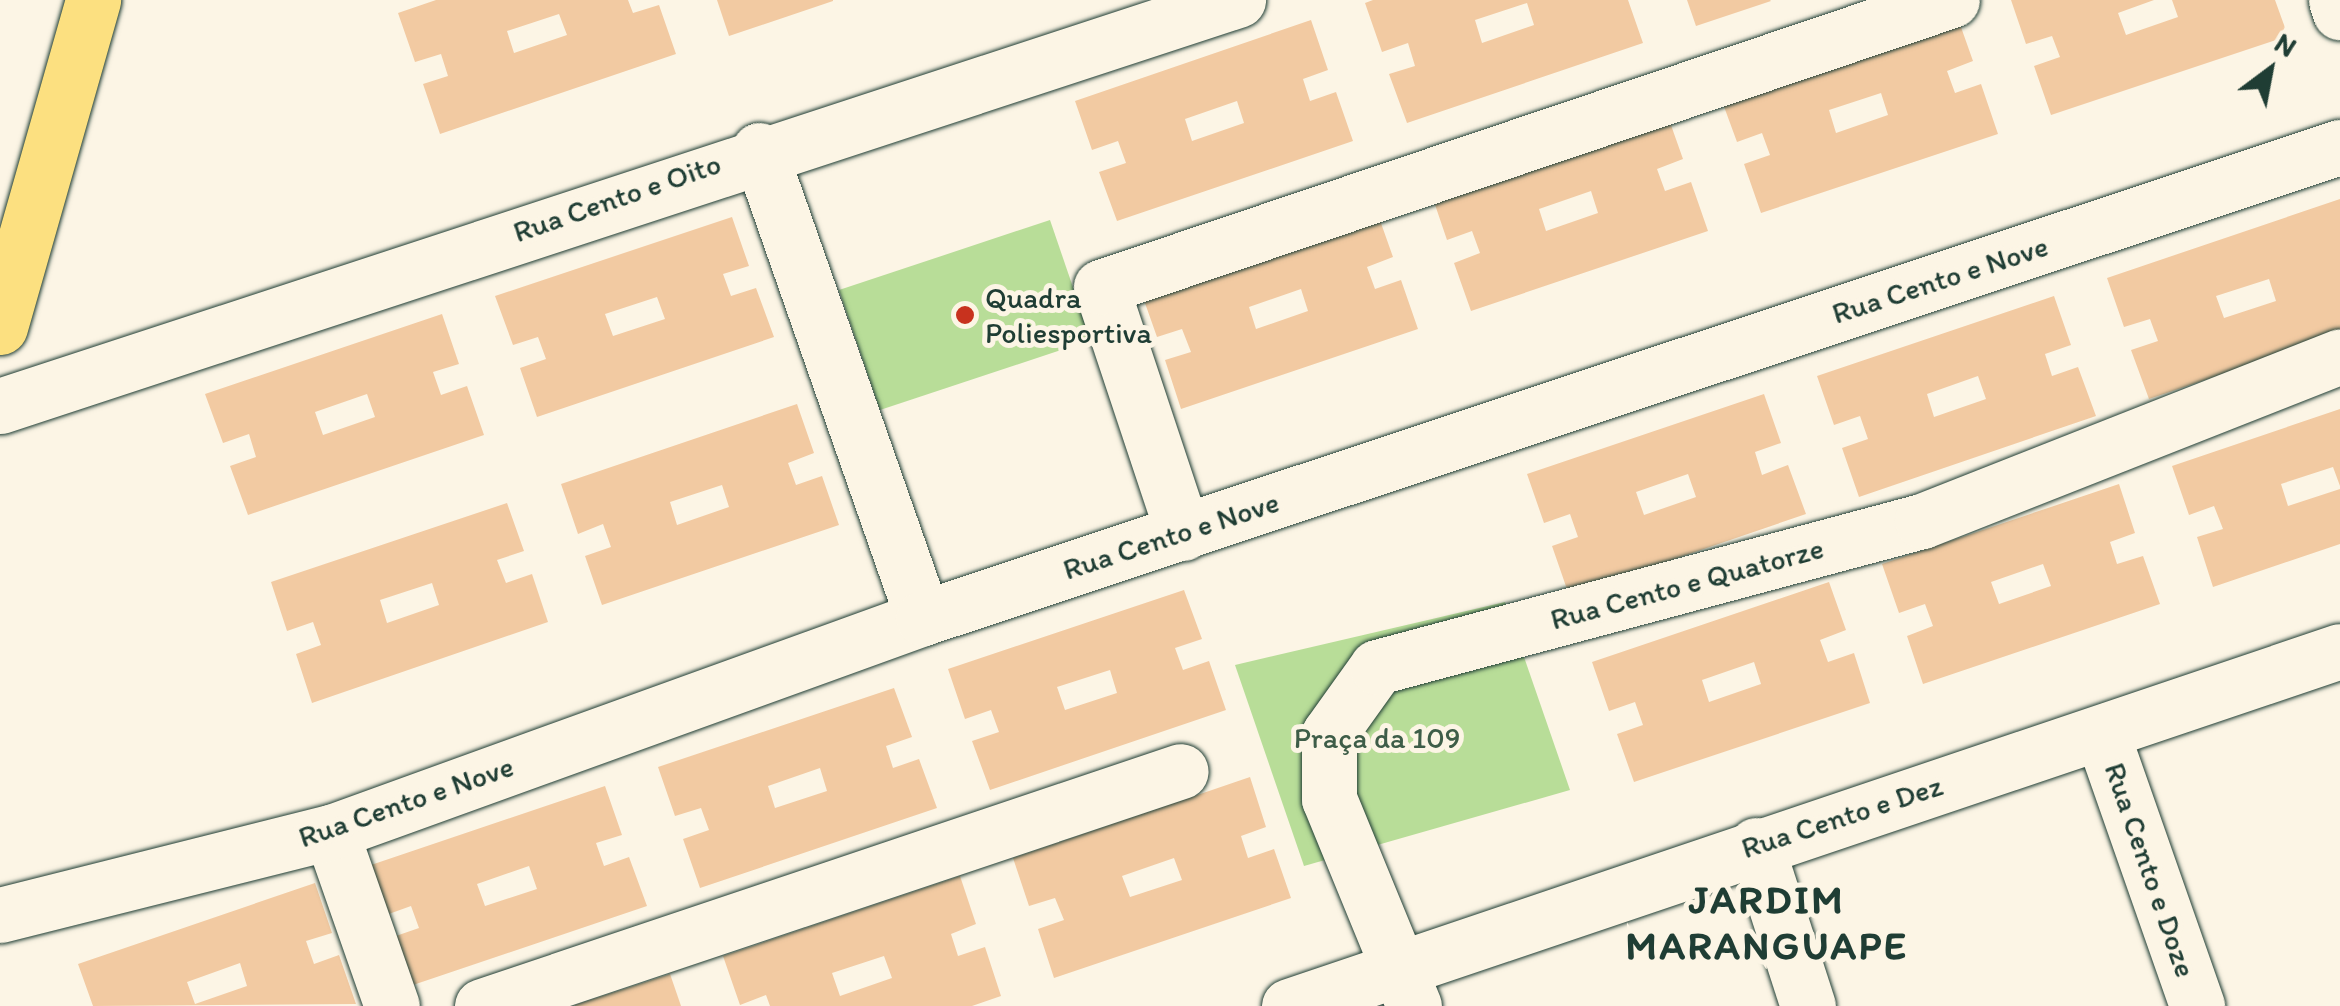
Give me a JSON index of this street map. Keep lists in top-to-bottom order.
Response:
{
  "streets": {
    "street": [
      "Rua Cento e Oito",
      "Rua Cento e Nove",
      "Rua Cento e Quatorze",
      "Rua Cento e Dez",
      "Rua Cento e Doze"
    ]
  },
  "crossings": [
    ["Rua Cento e Quatorze", "Rua Cento e Dez"],
    ["Rua Cento e Dez", "Rua Cento e Doze"]
  ],
  "districts": ["JARDIM MARANGUAPE"],
  "parks": ["Praça da 109"],
  "places": ["Quadra Poliesportiva"],
  "north": "top right"
}
